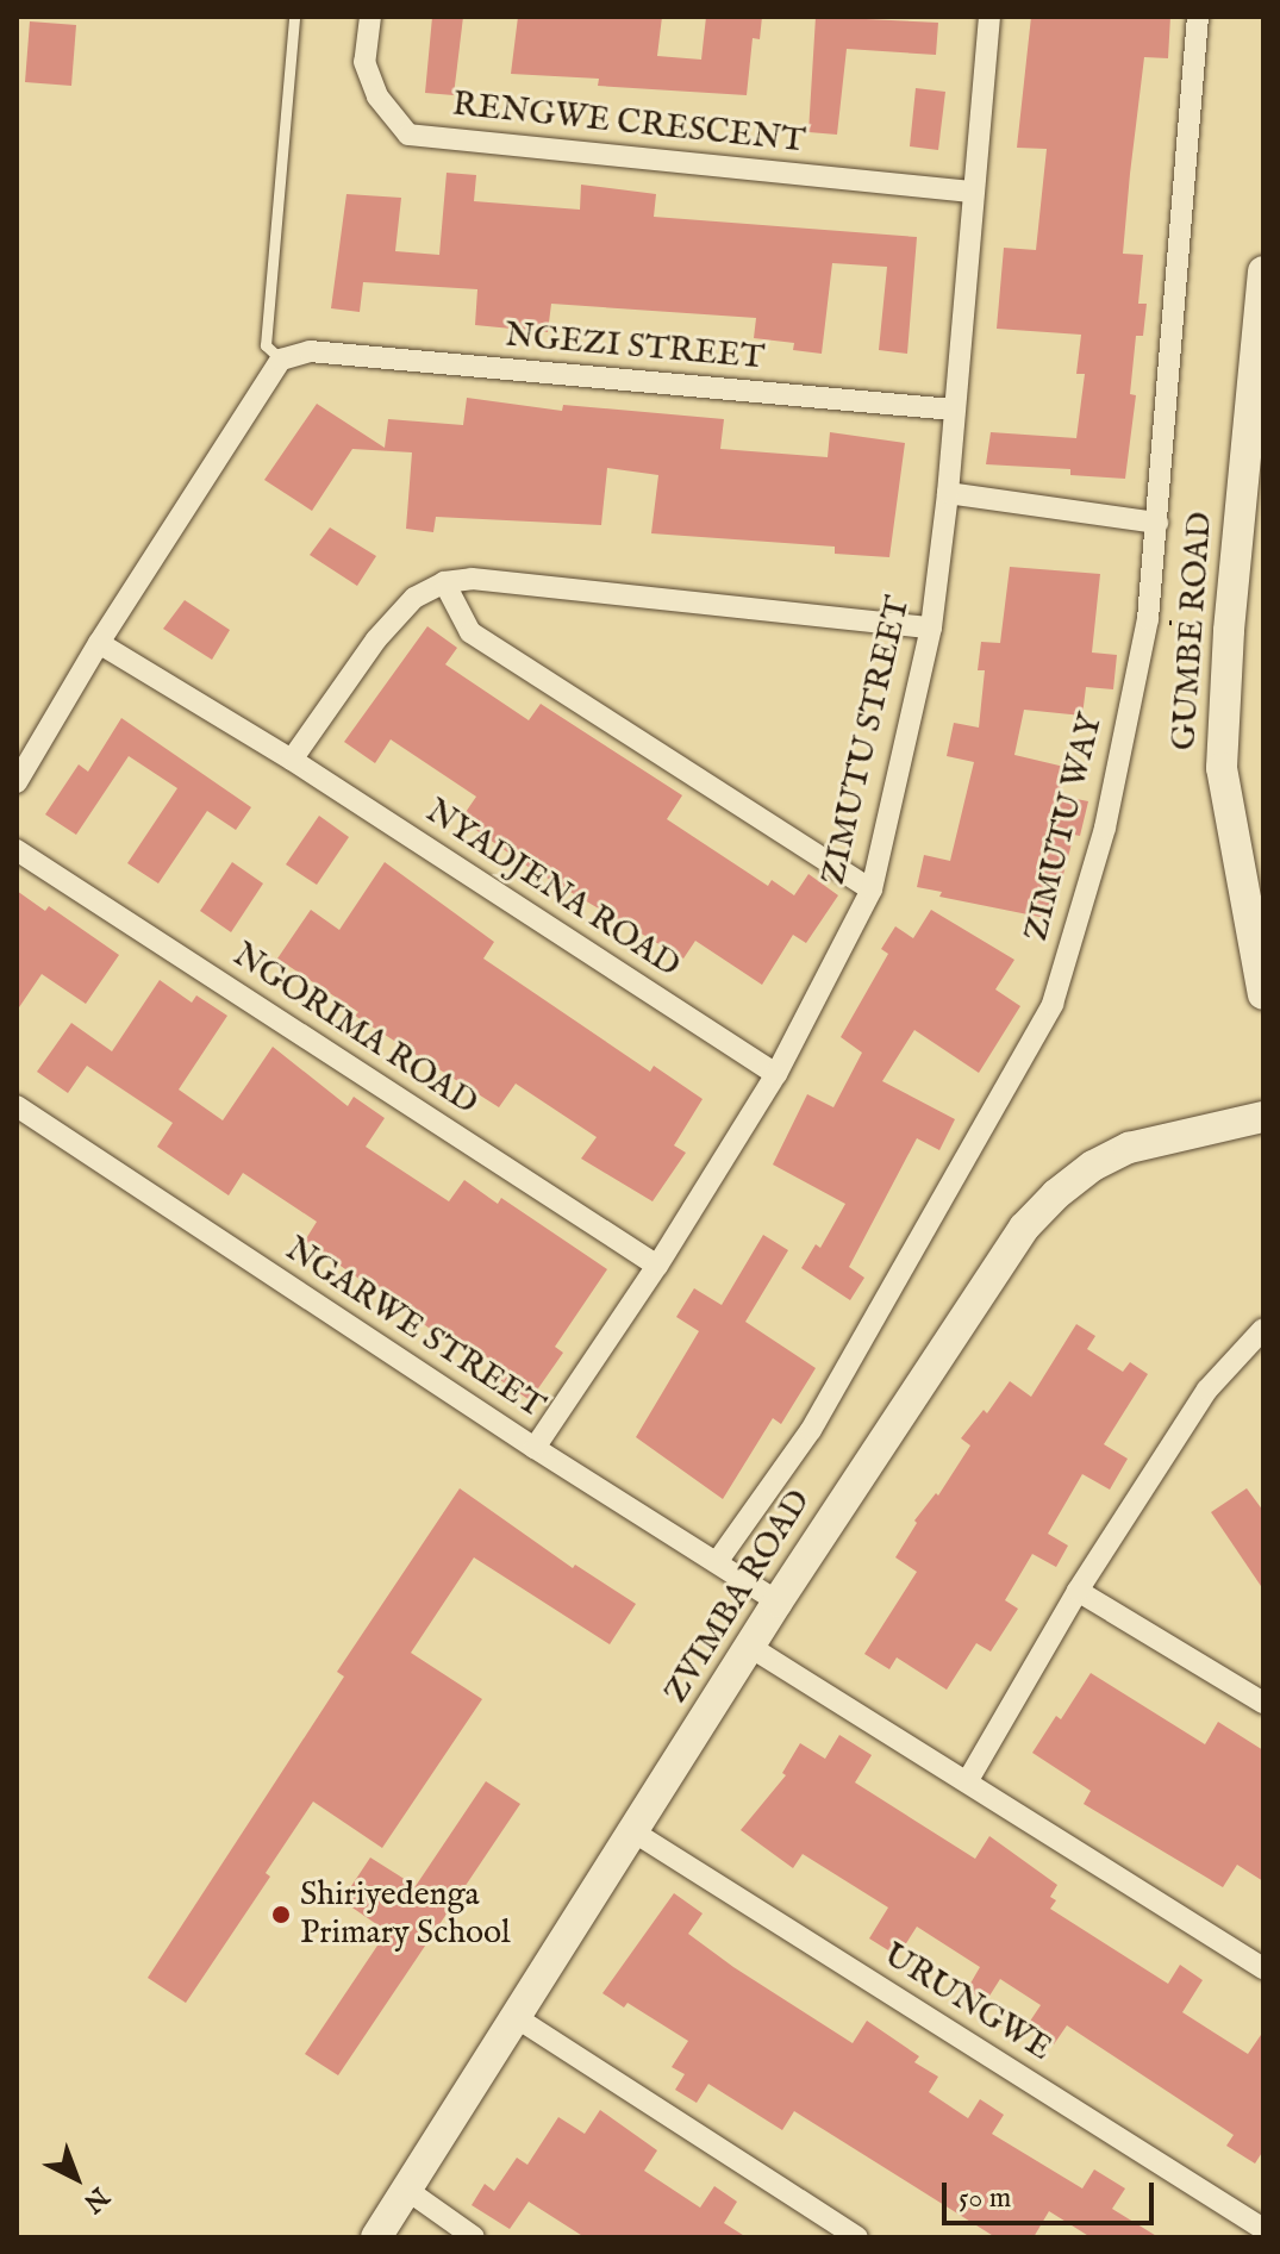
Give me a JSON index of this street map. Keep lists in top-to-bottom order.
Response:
{
  "streets": {
    "street": [
      "RENGWE CRESCENT",
      "NGEZI STREET",
      "GUMBE ROAD",
      "ZIMUTU STREET",
      "ZIMUTU WAY",
      "NYADJENA ROAD",
      "NGORIMA ROAD",
      "NGARWE STREET",
      "ZVIMBA ROAD",
      "URUNGWE"
    ]
  },
  "crossings": [
    ["RENGWE CRESCENT", "ZIMUTU STREET"],
    ["NGEZI STREET", "ZIMUTU STREET"],
    ["ZIMUTU STREET", "NYADJENA ROAD"],
    ["ZIMUTU STREET", "NGORIMA ROAD"],
    ["ZIMUTU STREET", "NGARWE STREET"],
    ["ZIMUTU WAY", "NGARWE STREET"],
    ["NGARWE STREET", "ZVIMBA ROAD"],
    ["ZVIMBA ROAD", "URUNGWE"]
  ],
  "places": ["Shiriyedenga Primary School"],
  "scale_bar": "50 m",
  "north": "bottom right"
}
